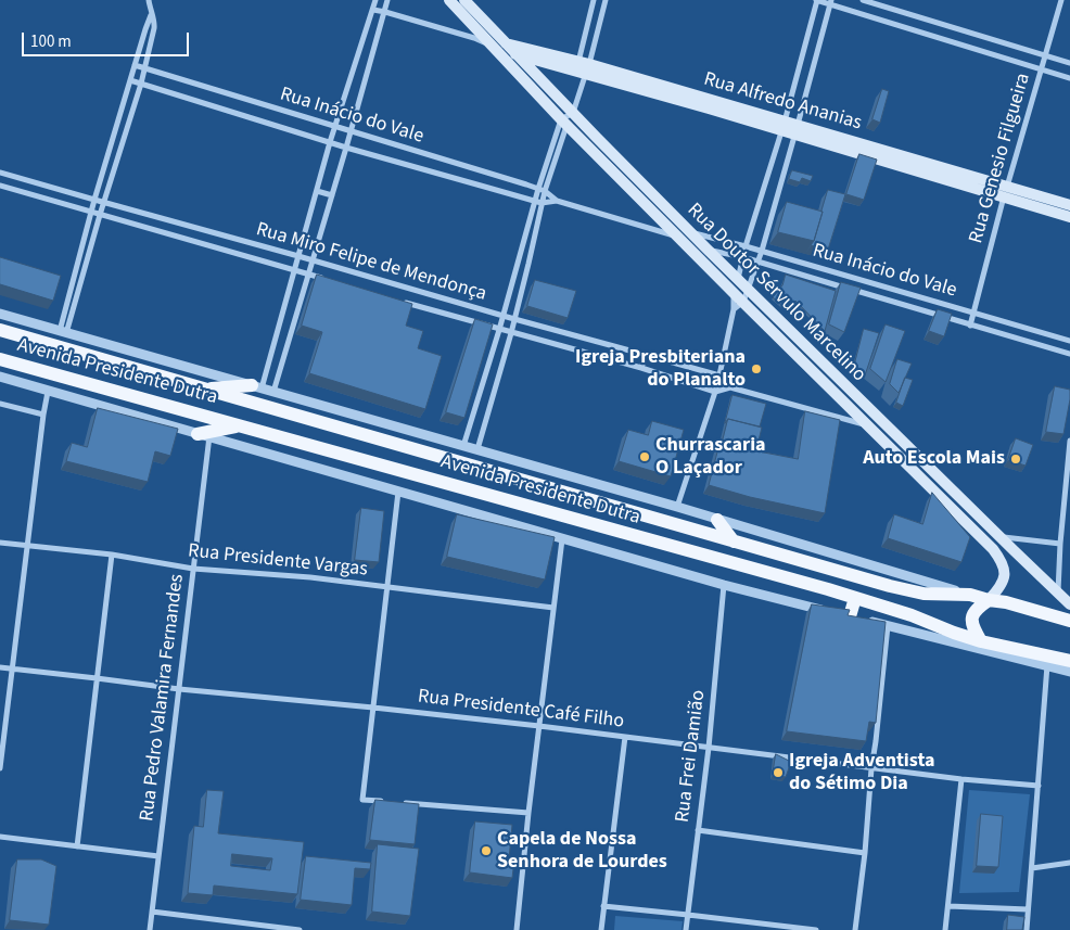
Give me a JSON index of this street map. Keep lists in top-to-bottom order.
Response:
{
  "streets": {
    "main road": ["Rua Alfredo Ananias", "Rua Doutor Sérvulo Marcelino", "Avenida Presidente Dutra"],
    "street": [
      "Rua Inácio do Vale",
      "Rua Genesio Filgueira",
      "Rua Miro Felipe de Mendonça",
      "Rua Presidente Vargas",
      "Rua Pedro Valamira Fernandes",
      "Rua Presidente Café Filho",
      "Rua Frei Damião"
    ]
  },
  "crossings": [
    ["Rua Alfredo Ananias", "Rua Genesio Filgueira"],
    ["Rua Alfredo Ananias", "Rua Doutor Sérvulo Marcelino"],
    ["Rua Inácio do Vale", "Rua Genesio Filgueira"],
    ["Rua Inácio do Vale", "Rua Doutor Sérvulo Marcelino"],
    ["Rua Doutor Sérvulo Marcelino", "Avenida Presidente Dutra"],
    ["Avenida Presidente Dutra", "Rua Pedro Valamira Fernandes"],
    ["Avenida Presidente Dutra", "Rua Frei Damião"],
    ["Rua Presidente Vargas", "Rua Pedro Valamira Fernandes"],
    ["Rua Pedro Valamira Fernandes", "Rua Presidente Café Filho"],
    ["Rua Presidente Café Filho", "Rua Frei Damião"]
  ],
  "places": [
    "Igreja Presbiteriana do Planalto",
    "Churrascaria O Laçador",
    "Auto Escola Mais",
    "Igreja Adventista do Sétimo Dia",
    "Capela de Nossa Senhora de Lourdes"
  ],
  "scale_bar": "100 m"
}
